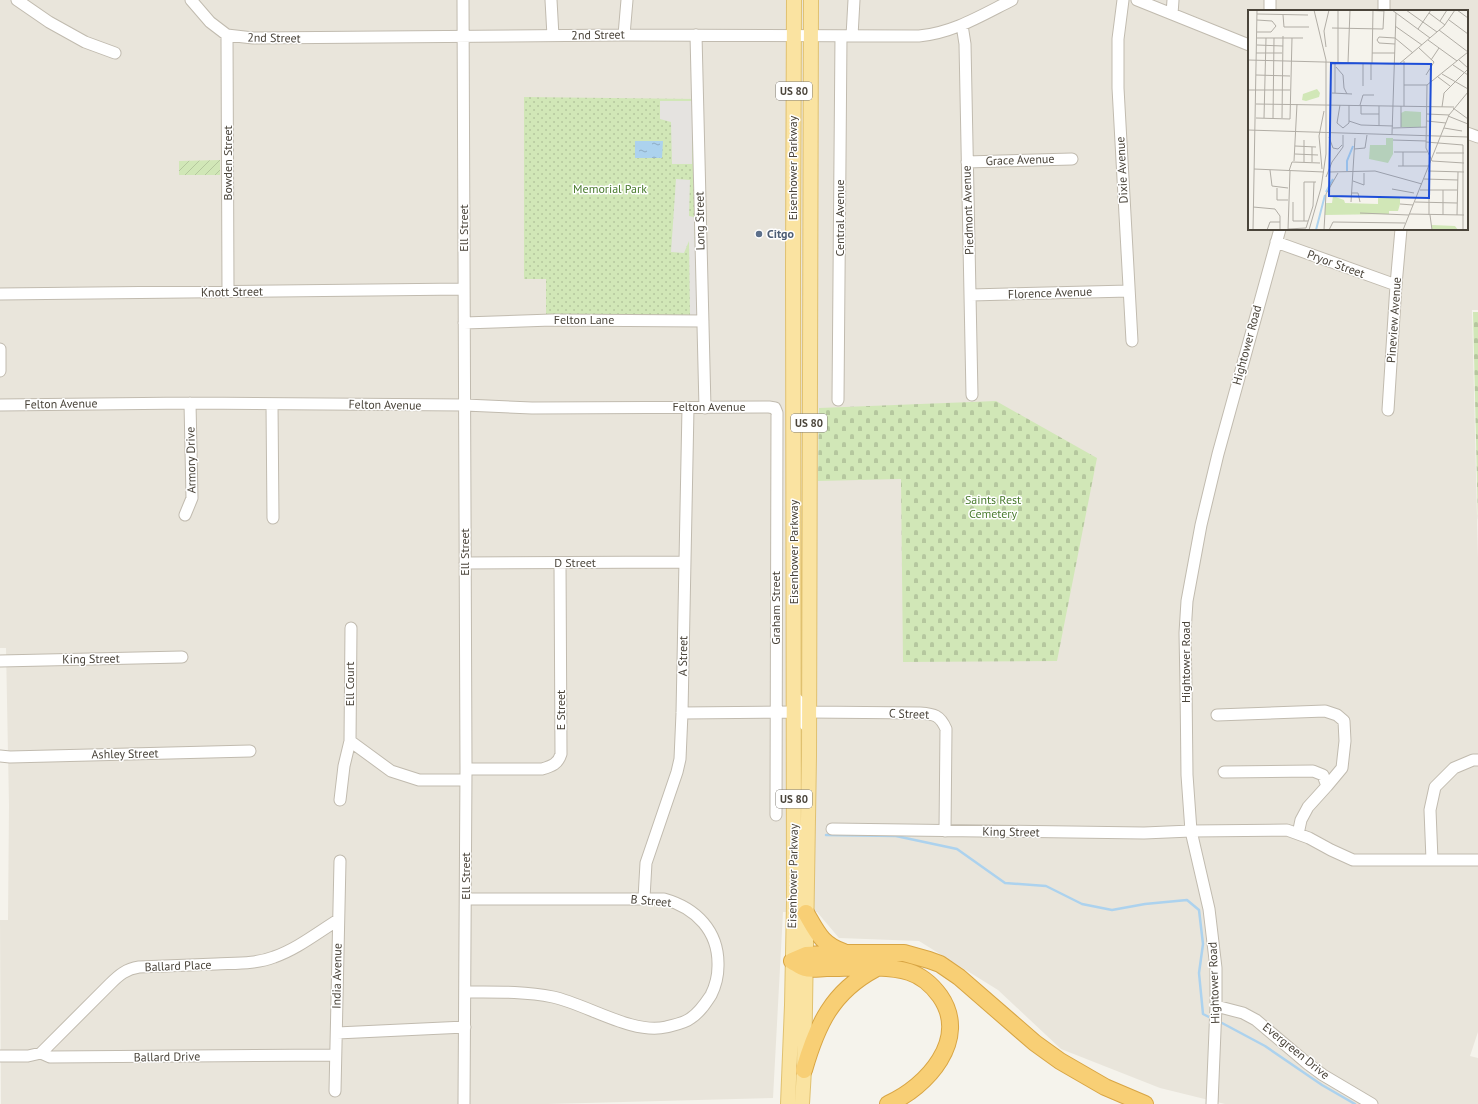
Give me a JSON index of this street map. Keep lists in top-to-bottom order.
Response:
{
  "streets": {
    "main road": ["US 80", "Eisenhower Parkway"],
    "street": [
      "2nd Street",
      "Grace Avenue",
      "Bowden Street",
      "Dixie Avenue",
      "Piedmont Avenue",
      "Central Avenue",
      "Long Street",
      "Ell Street",
      "Pryor Street",
      "Knott Street",
      "Florence Avenue",
      "Felton Lane",
      "Pineview Avenue",
      "Hightower Road",
      "Felton Avenue",
      "Armory Drive",
      "D Street",
      "Graham Street",
      "A Street",
      "King Street",
      "Ell Court",
      "E Street",
      "C Street",
      "Ashley Street",
      "B Street",
      "Ballard Place",
      "India Avenue",
      "Evergreen Drive",
      "Ballard Drive"
    ]
  },
  "crossings": [
    ["2nd Street", "Bowden Street"],
    ["2nd Street", "Eisenhower Parkway"],
    ["2nd Street", "Piedmont Avenue"],
    ["2nd Street", "Central Avenue"],
    ["2nd Street", "Long Street"],
    ["2nd Street", "Ell Street"],
    ["Grace Avenue", "Piedmont Avenue"],
    ["Bowden Street", "Knott Street"],
    ["Eisenhower Parkway", "C Street"],
    ["Dixie Avenue", "Florence Avenue"],
    ["Piedmont Avenue", "Florence Avenue"],
    ["Long Street", "Felton Lane"],
    ["Long Street", "Felton Avenue"],
    ["Ell Street", "Knott Street"],
    ["Ell Street", "Felton Lane"],
    ["Ell Street", "Felton Avenue"],
    ["Ell Street", "D Street"],
    ["Ell Street", "E Street"],
    ["Ell Street", "B Street"],
    ["Pryor Street", "Pineview Avenue"],
    ["Pryor Street", "Hightower Road"],
    ["Hightower Road", "King Street"],
    ["Hightower Road", "Evergreen Drive"],
    ["Felton Avenue", "Armory Drive"],
    ["Felton Avenue", "Graham Street"],
    ["Felton Avenue", "A Street"],
    ["D Street", "A Street"],
    ["D Street", "E Street"],
    ["A Street", "B Street"],
    ["King Street", "C Street"],
    ["Ballard Place", "India Avenue"],
    ["Ballard Place", "Ballard Drive"],
    ["India Avenue", "Ballard Drive"]
  ],
  "parks": ["Memorial Park", "Saints Rest Cemetery"],
  "places": ["Citgo"]
}
